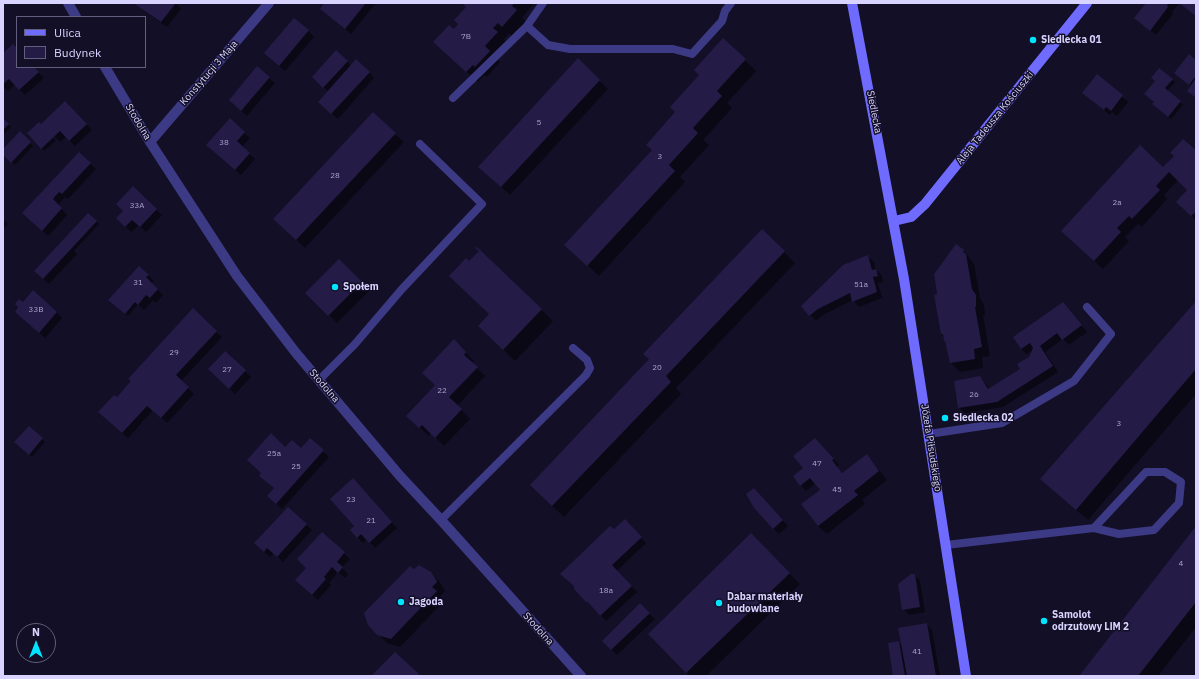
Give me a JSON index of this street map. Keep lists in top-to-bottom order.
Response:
{
  "streets": {
    "main road": ["Siedlecka", "Aleja Tadeusza Kościuszki", "Józefa Piłsudskiego"],
    "street": ["Konstytucji 3 Maja", "Stodolna"]
  },
  "crossings": [
    ["Konstytucji 3 Maja", "Stodolna"],
    ["Siedlecka", "Aleja Tadeusza Kościuszki"],
    ["Siedlecka", "Józefa Piłsudskiego"],
    ["Aleja Tadeusza Kościuszki", "Józefa Piłsudskiego"]
  ],
  "places": [
    "Siedlecka 01",
    "Społem",
    "Siedlecka 02",
    "Jagoda",
    "Dabar materiały budowlane",
    "Samolot odrzutowy LiM 2"
  ],
  "house_numbers": [
    "7B",
    "5",
    "38",
    "3",
    "28",
    "2a",
    "33A",
    "31",
    "51a",
    "33B",
    "29",
    "20",
    "27",
    "22",
    "26",
    "3",
    "25a",
    "47",
    "25",
    "45",
    "23",
    "21",
    "4",
    "18a",
    "41"
  ],
  "legend": ["Ulica", "Budynek"],
  "north": "top"
}
